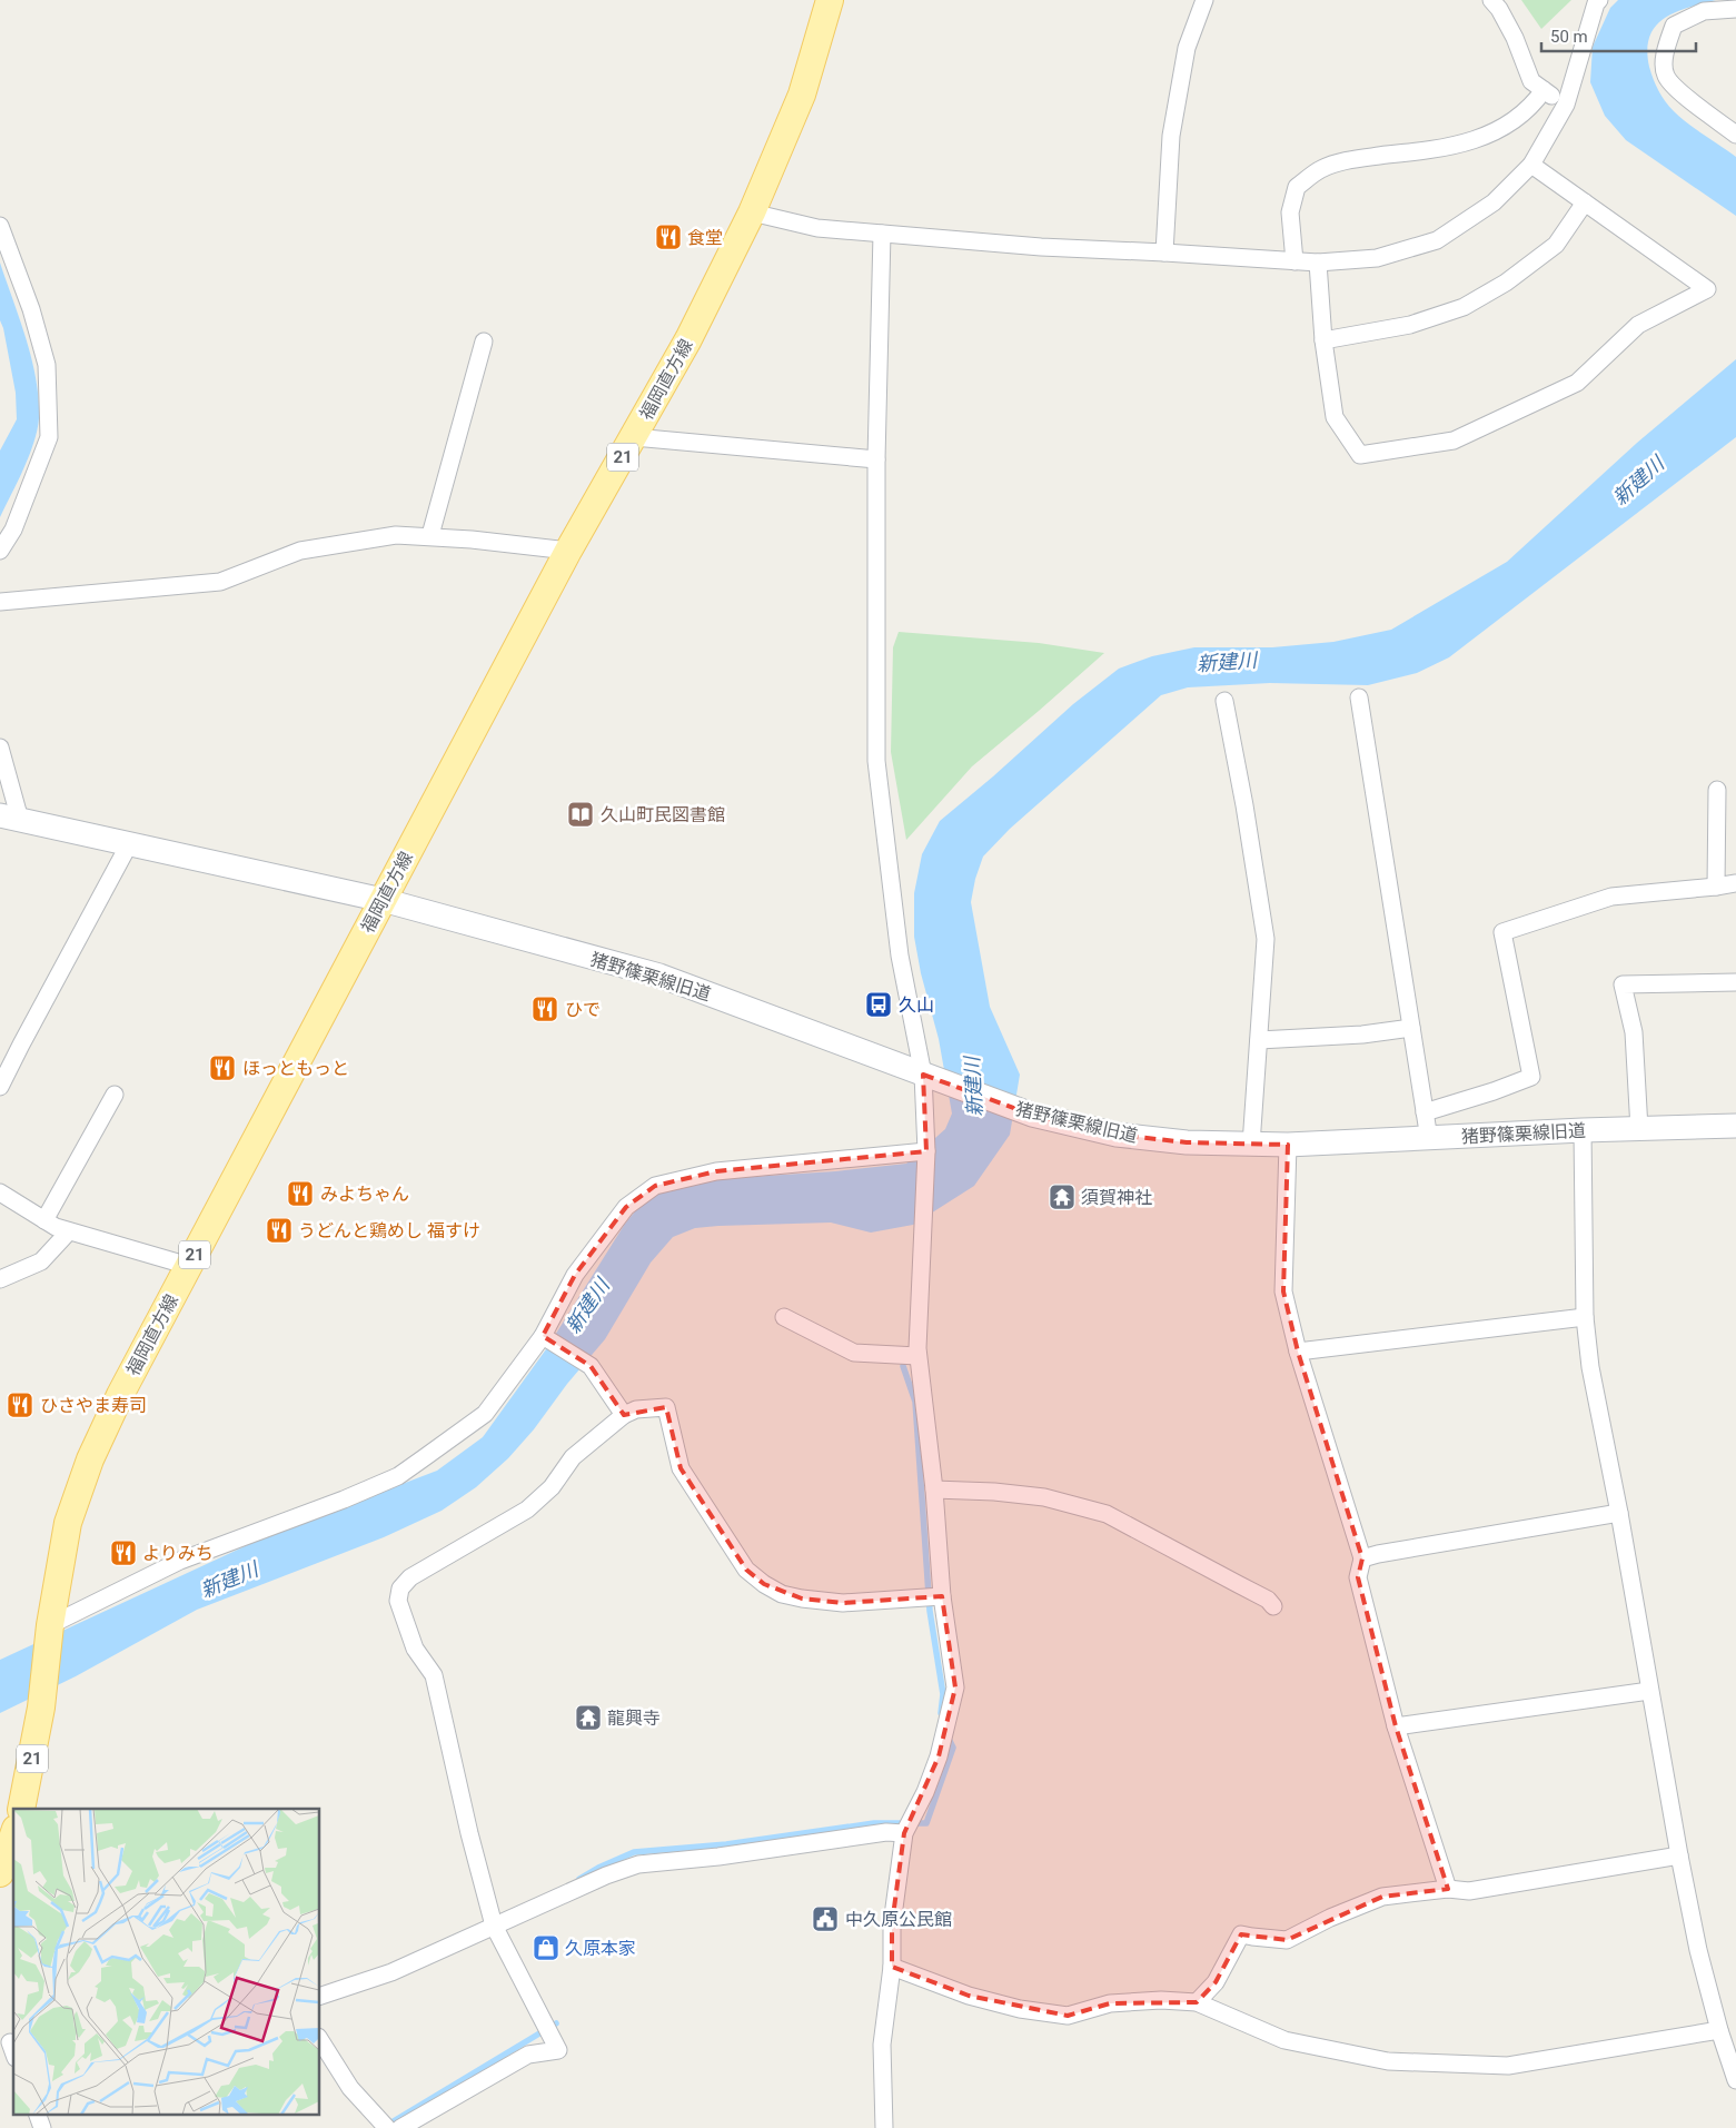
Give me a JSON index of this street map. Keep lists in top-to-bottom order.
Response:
{
  "streets": {
    "main road": ["福岡直方線", "21"],
    "street": ["猪野篠栗線旧道"]
  },
  "crossings": [
    ["福岡直方線", "猪野篠栗線旧道"]
  ],
  "water": ["新建川"],
  "places": {
    "restaurant": [
      "食堂",
      "ひで",
      "ほっともっと",
      "みよちゃん",
      "うどんと鶏めし 福すけ",
      "ひさやま寿司",
      "よりみち"
    ],
    "library": ["久山町民図書館"],
    "bus stop": ["久山"],
    "temple": ["須賀神社", "龍興寺"],
    "public building": ["中久原公民館"],
    "shop": ["久原本家"]
  },
  "scale_bar": "50 m"
}
